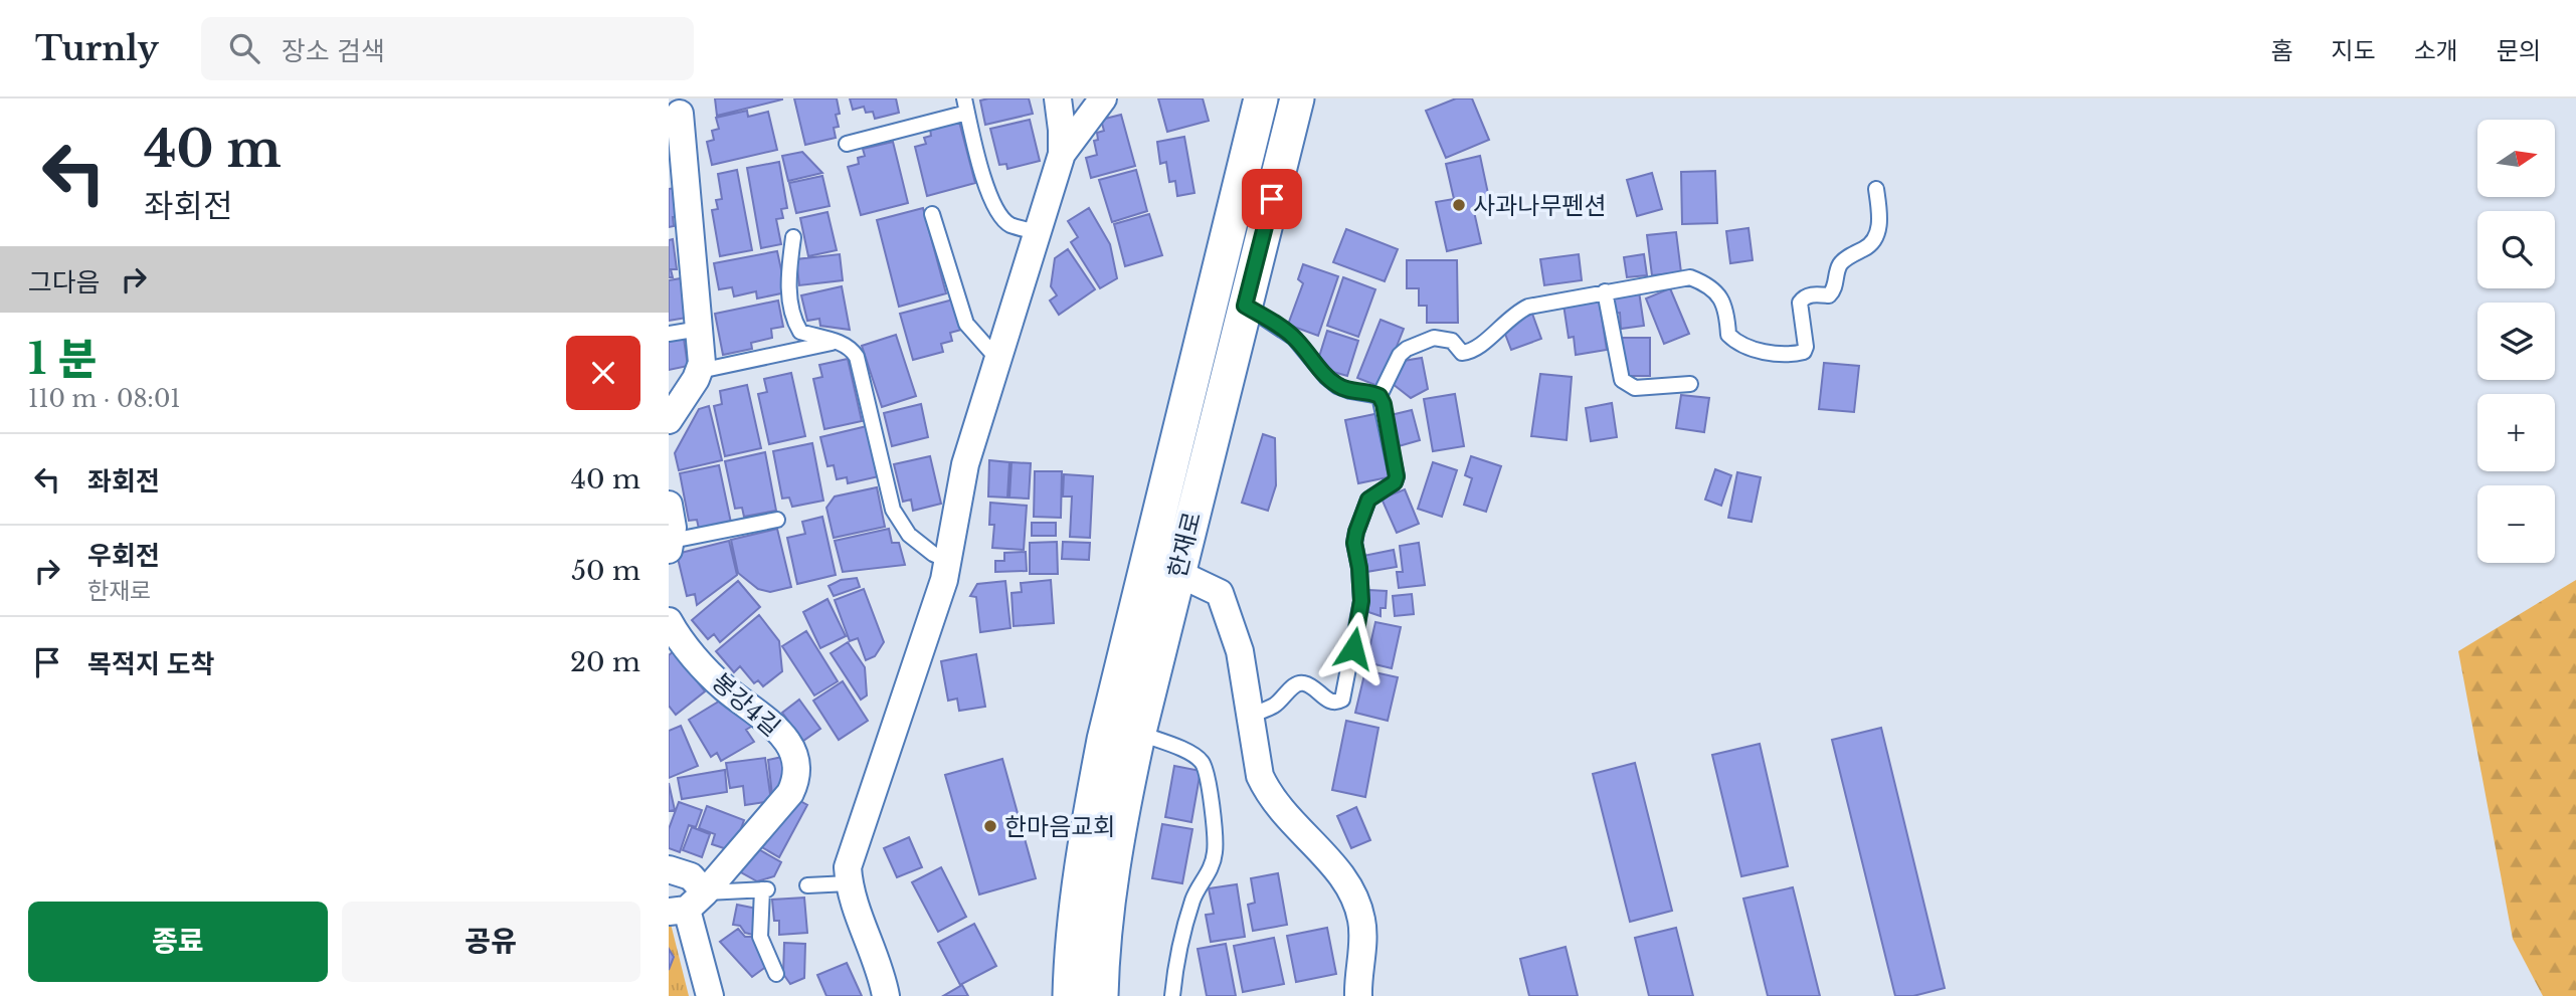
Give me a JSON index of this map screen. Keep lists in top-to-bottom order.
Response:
{
  "streets": {
    "street": ["한재로", "봉강4길"]
  },
  "places": ["사과나무펜션", "한마음교회"],
  "north": "right",
  "page": {
    "header": "Turnly",
    "search": "장소 검색",
    "nav": [
      "홈",
      "지도",
      "소개",
      "문의"
    ],
    "turn": ["40 m", "좌회전"],
    "map_buttons": ["+", "−"],
    "then": "그다음",
    "heading": ["1 분", "110 m · 08:01"],
    "list": [
      {
        "name": "좌회전",
        "value": "40 m"
      },
      {
        "name": "우회전",
        "note": "한재로",
        "value": "50 m"
      },
      {
        "name": "목적지 도착",
        "value": "20 m"
      }
    ],
    "buttons": ["종료", "공유"]
  }
}
